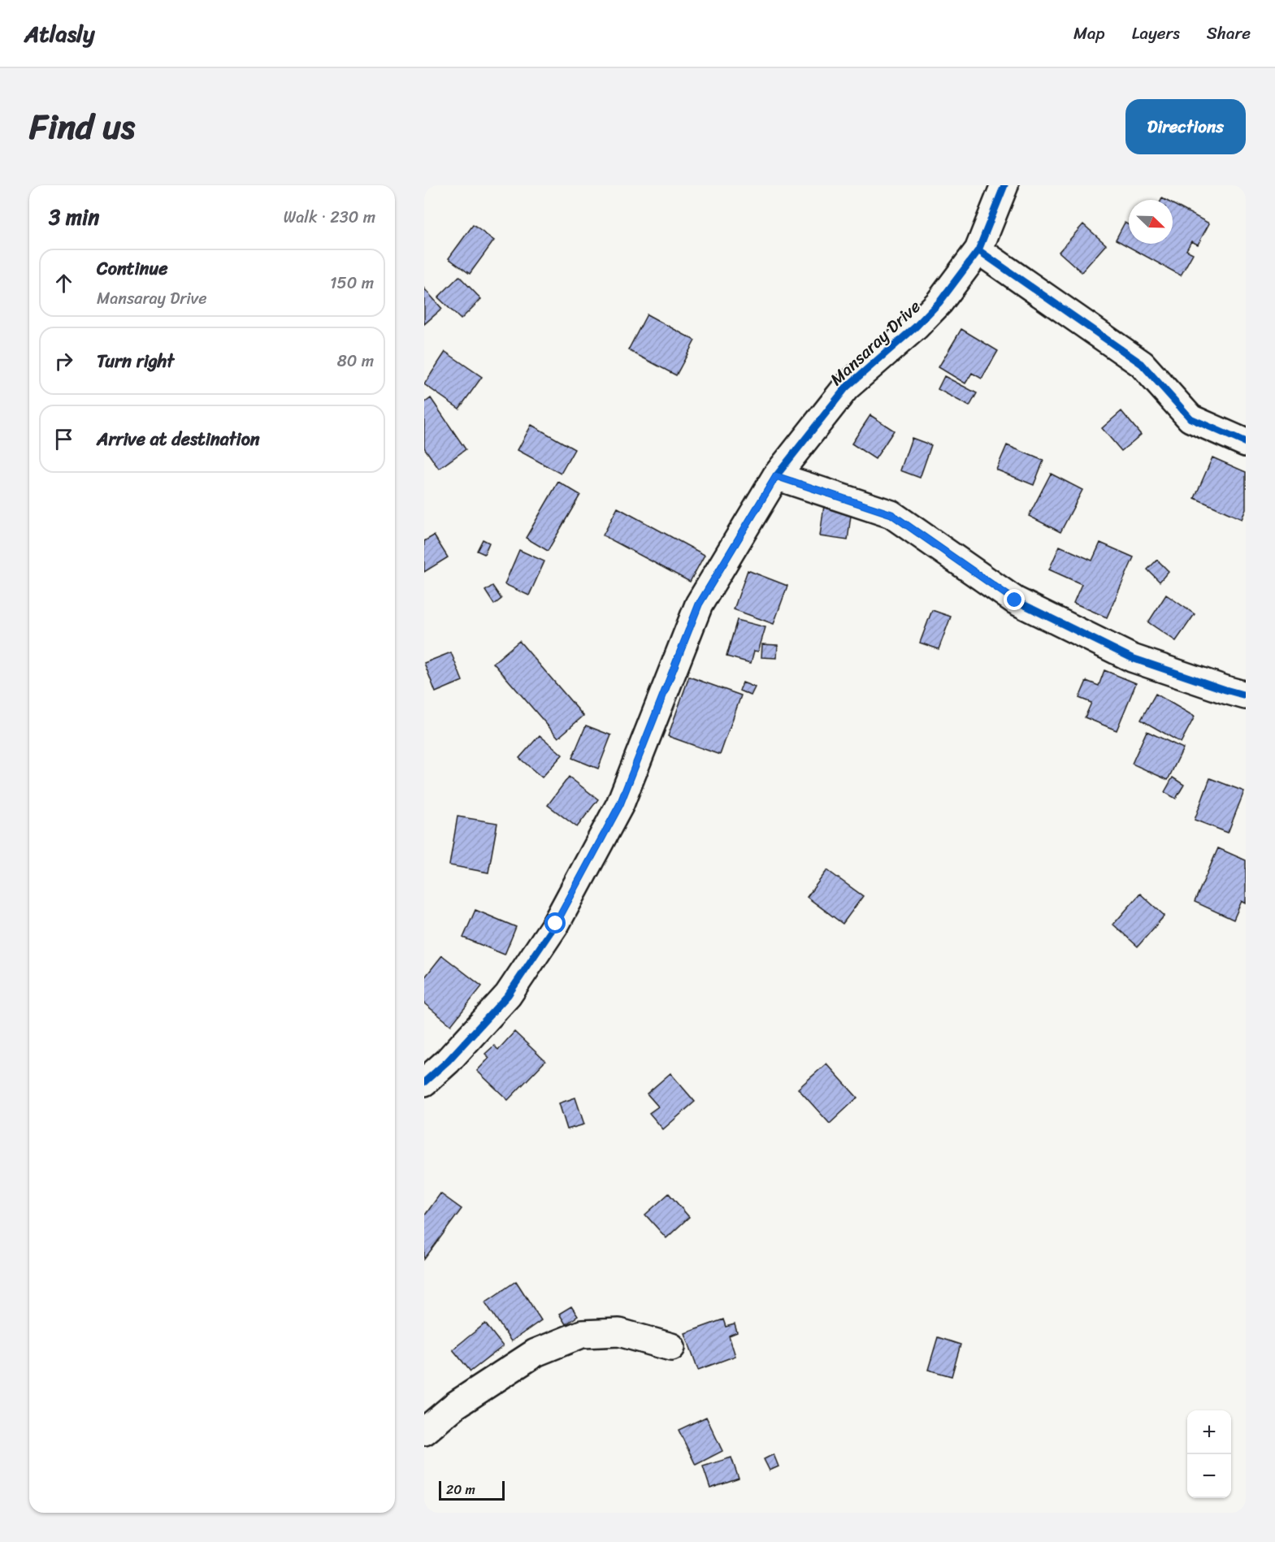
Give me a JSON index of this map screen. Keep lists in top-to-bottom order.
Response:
{
  "streets": {
    "street": ["Mansaray Drive"]
  },
  "scale_bar": "20 m",
  "north": "bottom right",
  "page": {
    "header": "Atlasly",
    "nav": ["Map", "Layers", "Share"],
    "title": "Find us",
    "buttons": "Directions",
    "heading": ["3 min", "Walk · 230 m"],
    "list": [
      ["Continue", "Mansaray Drive", "150 m"],
      ["Turn right", "80 m"],
      "Arrive at destination"
    ],
    "map_buttons": ["+", "−"],
    "scale": "20 m"
  }
}
